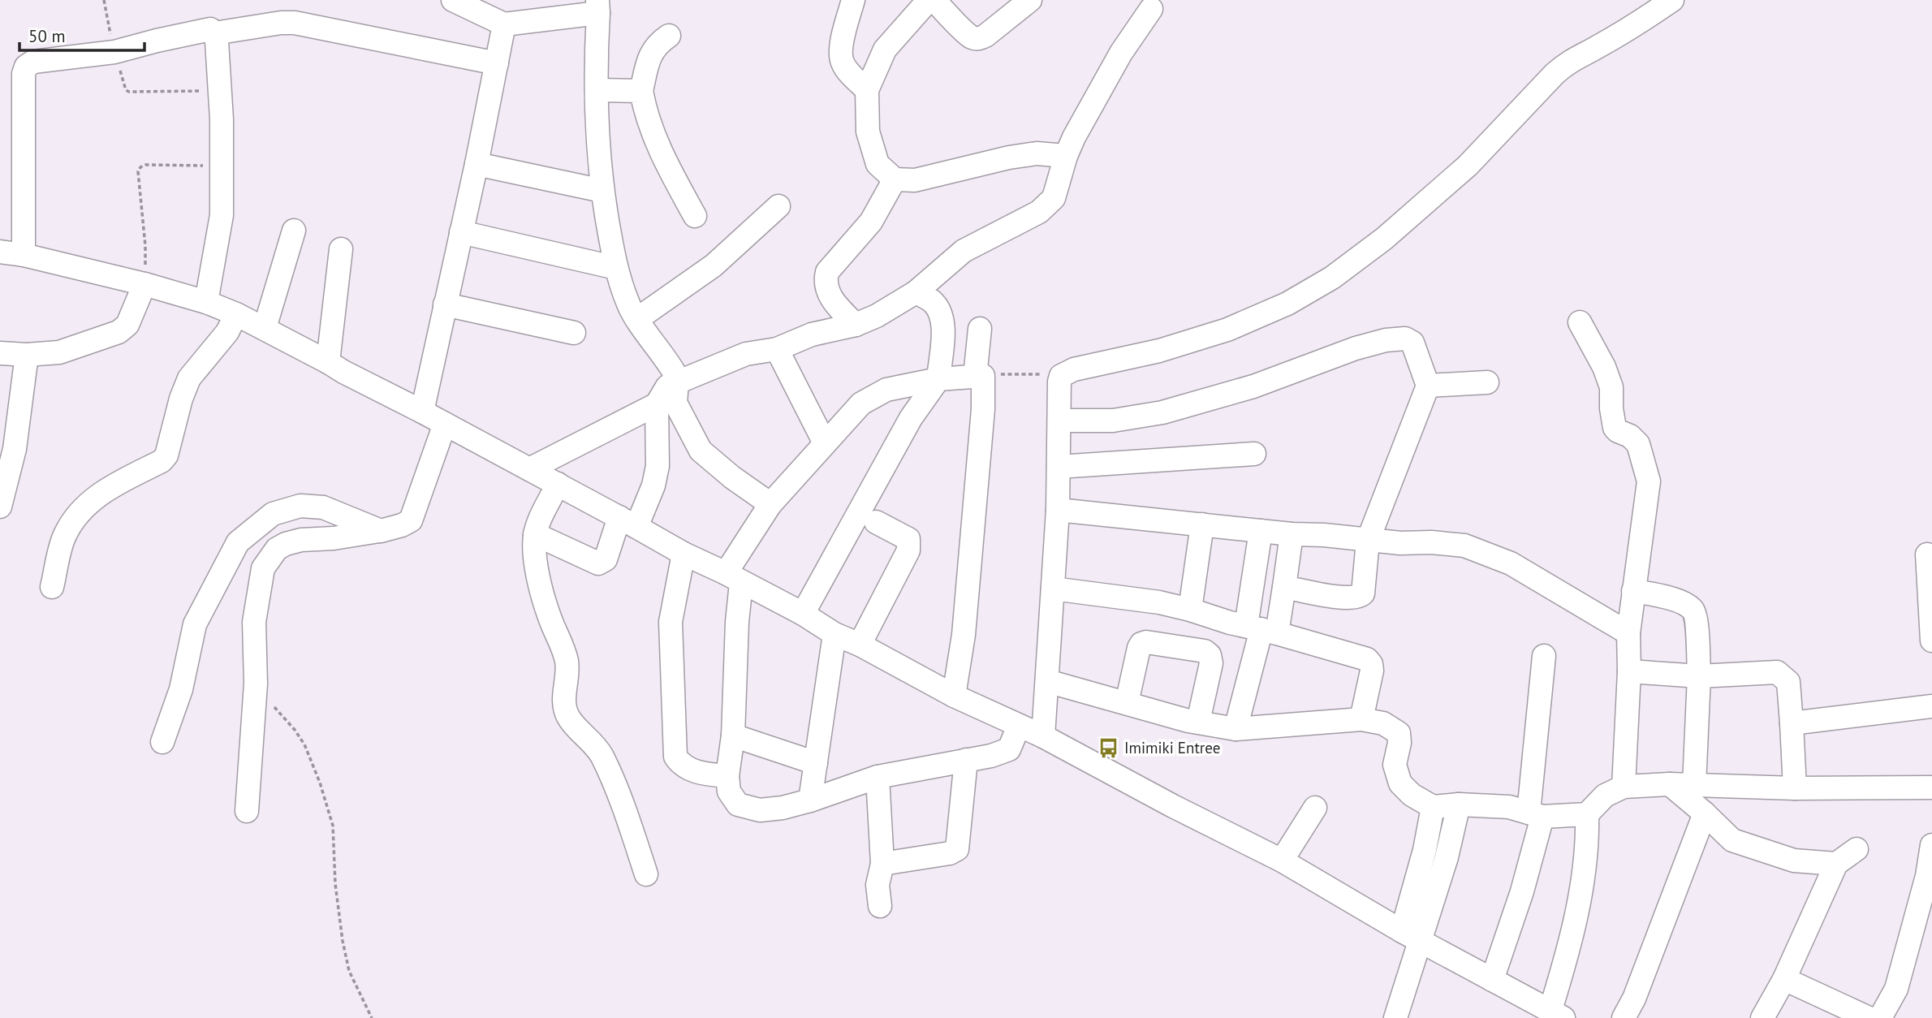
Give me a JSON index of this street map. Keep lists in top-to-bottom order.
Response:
{
  "places": {
    "bus stop": ["Imimiki Entree"]
  },
  "scale_bar": "50 m"
}
